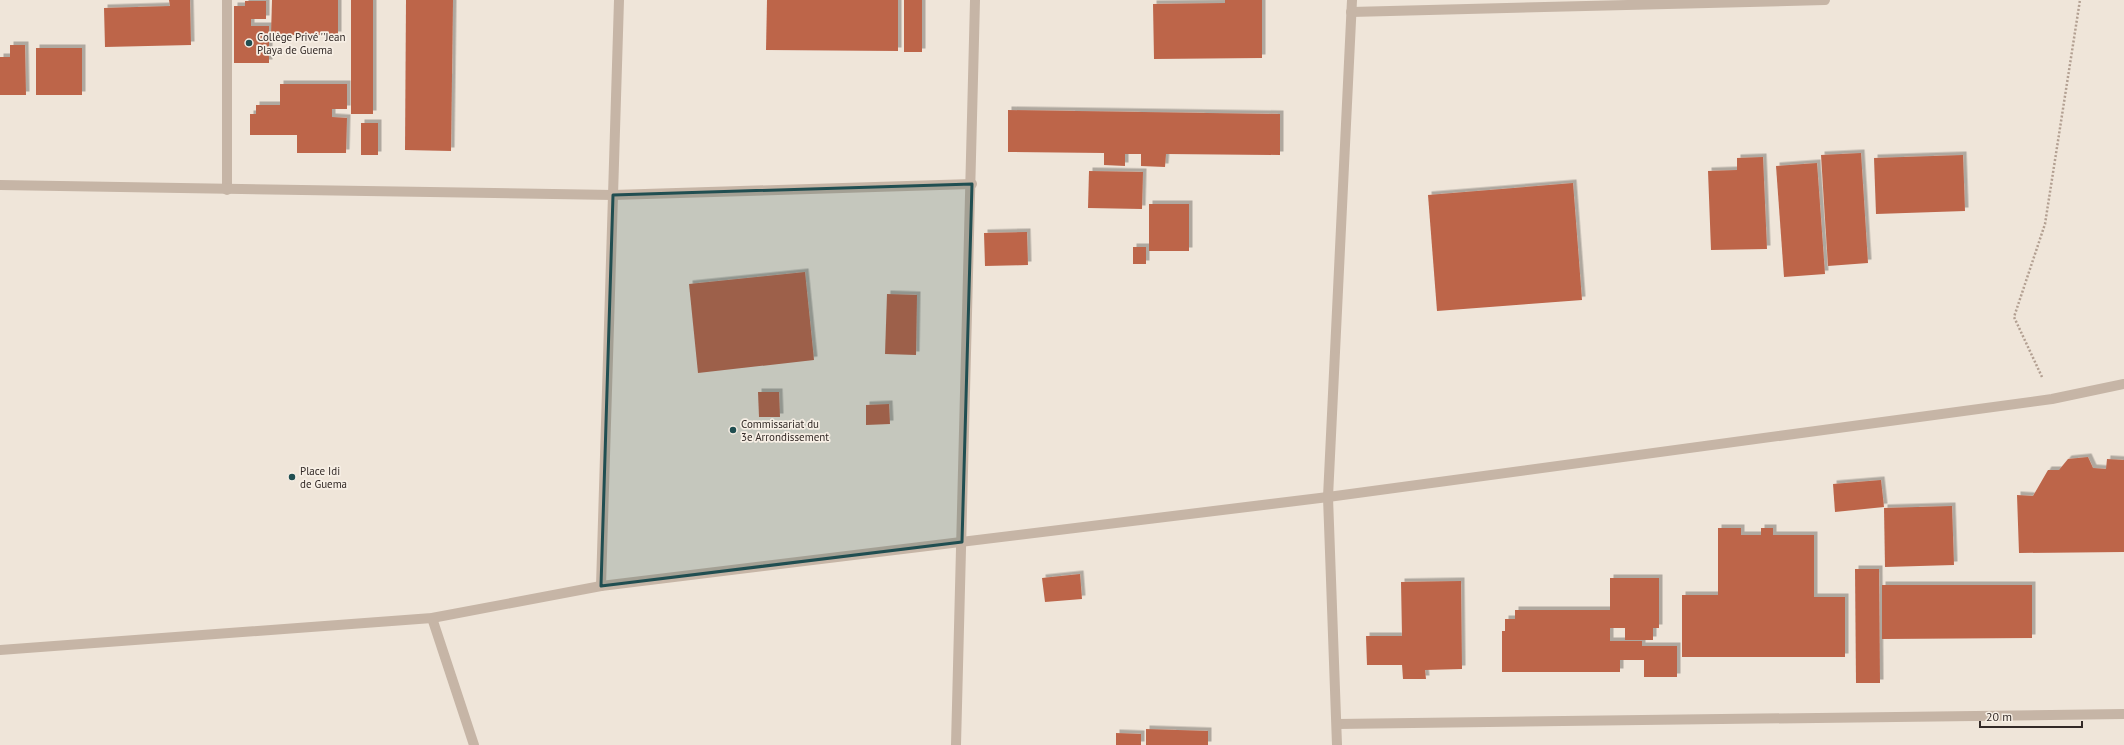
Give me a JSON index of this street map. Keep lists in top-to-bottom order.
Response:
{
  "places": ["Collège Privé ''Jean Playa de Guema", "Commissariat du 3e Arrondissement", "Place Idi de Guema"],
  "scale_bar": "20 m"
}
